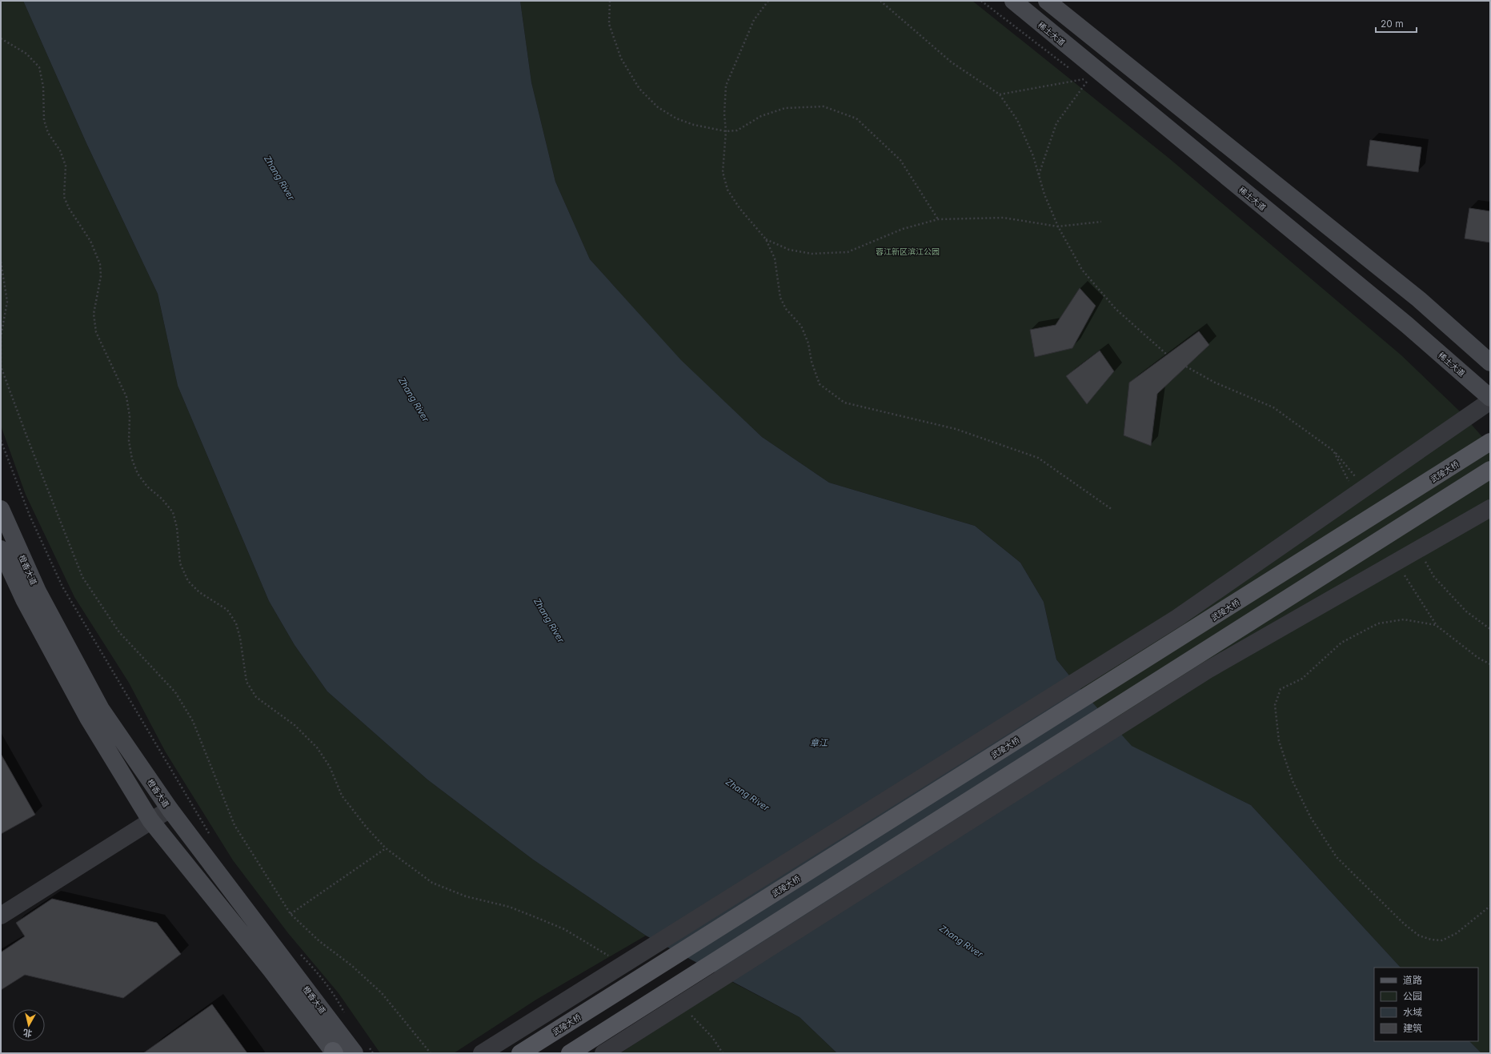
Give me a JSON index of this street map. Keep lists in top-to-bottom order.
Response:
{
  "streets": {
    "main road": ["稀土大道", "武陵大桥", "橙香大道"]
  },
  "water": ["Zhang River", "章江"],
  "parks": ["蓉江新区滨江公园"],
  "legend": [
    "道路",
    "公园",
    "水域",
    "建筑"
  ],
  "scale_bar": "20 m",
  "north": "bottom"
}
